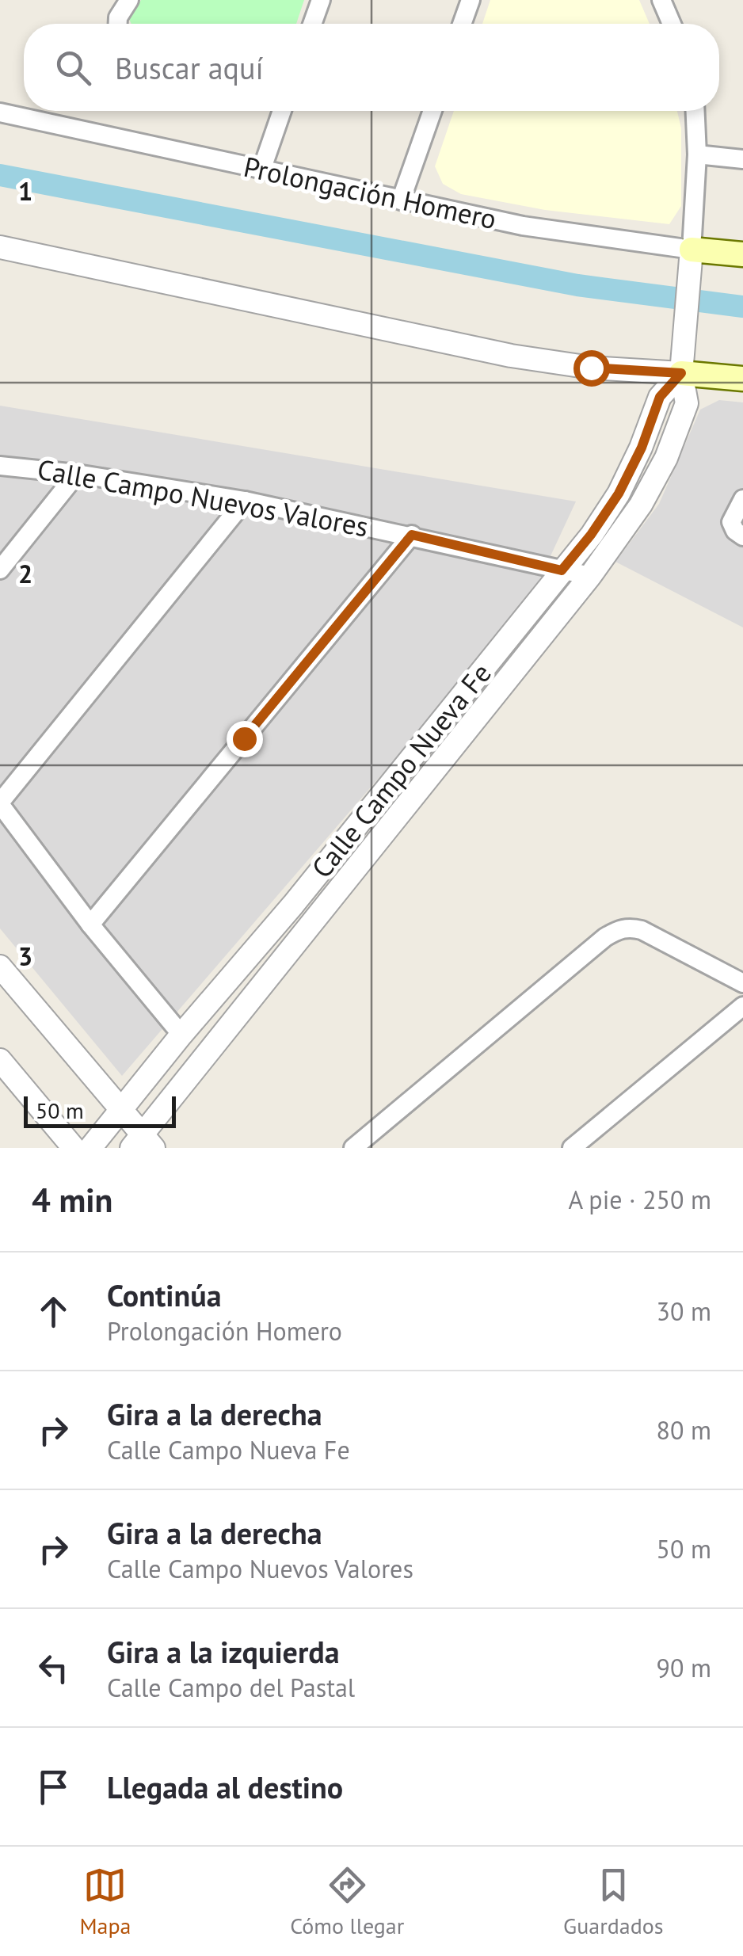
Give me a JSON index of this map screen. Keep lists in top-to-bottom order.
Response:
{
  "streets": {
    "main road": ["Prolongación Homero"],
    "street": ["Calle Campo Nuevos Valores", "Calle Campo Nueva Fe"]
  },
  "crossings": [
    ["Prolongación Homero", "Calle Campo Nueva Fe"],
    ["Calle Campo Nuevos Valores", "Calle Campo Nueva Fe"]
  ],
  "scale_bar": "50 m",
  "page": {
    "search": "Buscar aquí",
    "scale": "50 m",
    "heading": ["4 min", "A pie · 250 m"],
    "list": [
      ["Continúa", "Prolongación Homero", "30 m"],
      ["Gira a la derecha", "Calle Campo Nueva Fe", "80 m"],
      ["Gira a la derecha", "Calle Campo Nuevos Valores", "50 m"],
      ["Gira a la izquierda", "Calle Campo del Pastal", "90 m"],
      "Llegada al destino"
    ],
    "nav": ["Mapa", "Cómo llegar", "Guardados"]
  },
  "grid": {
    "rows": ["1", "2", "3"]
  }
}
